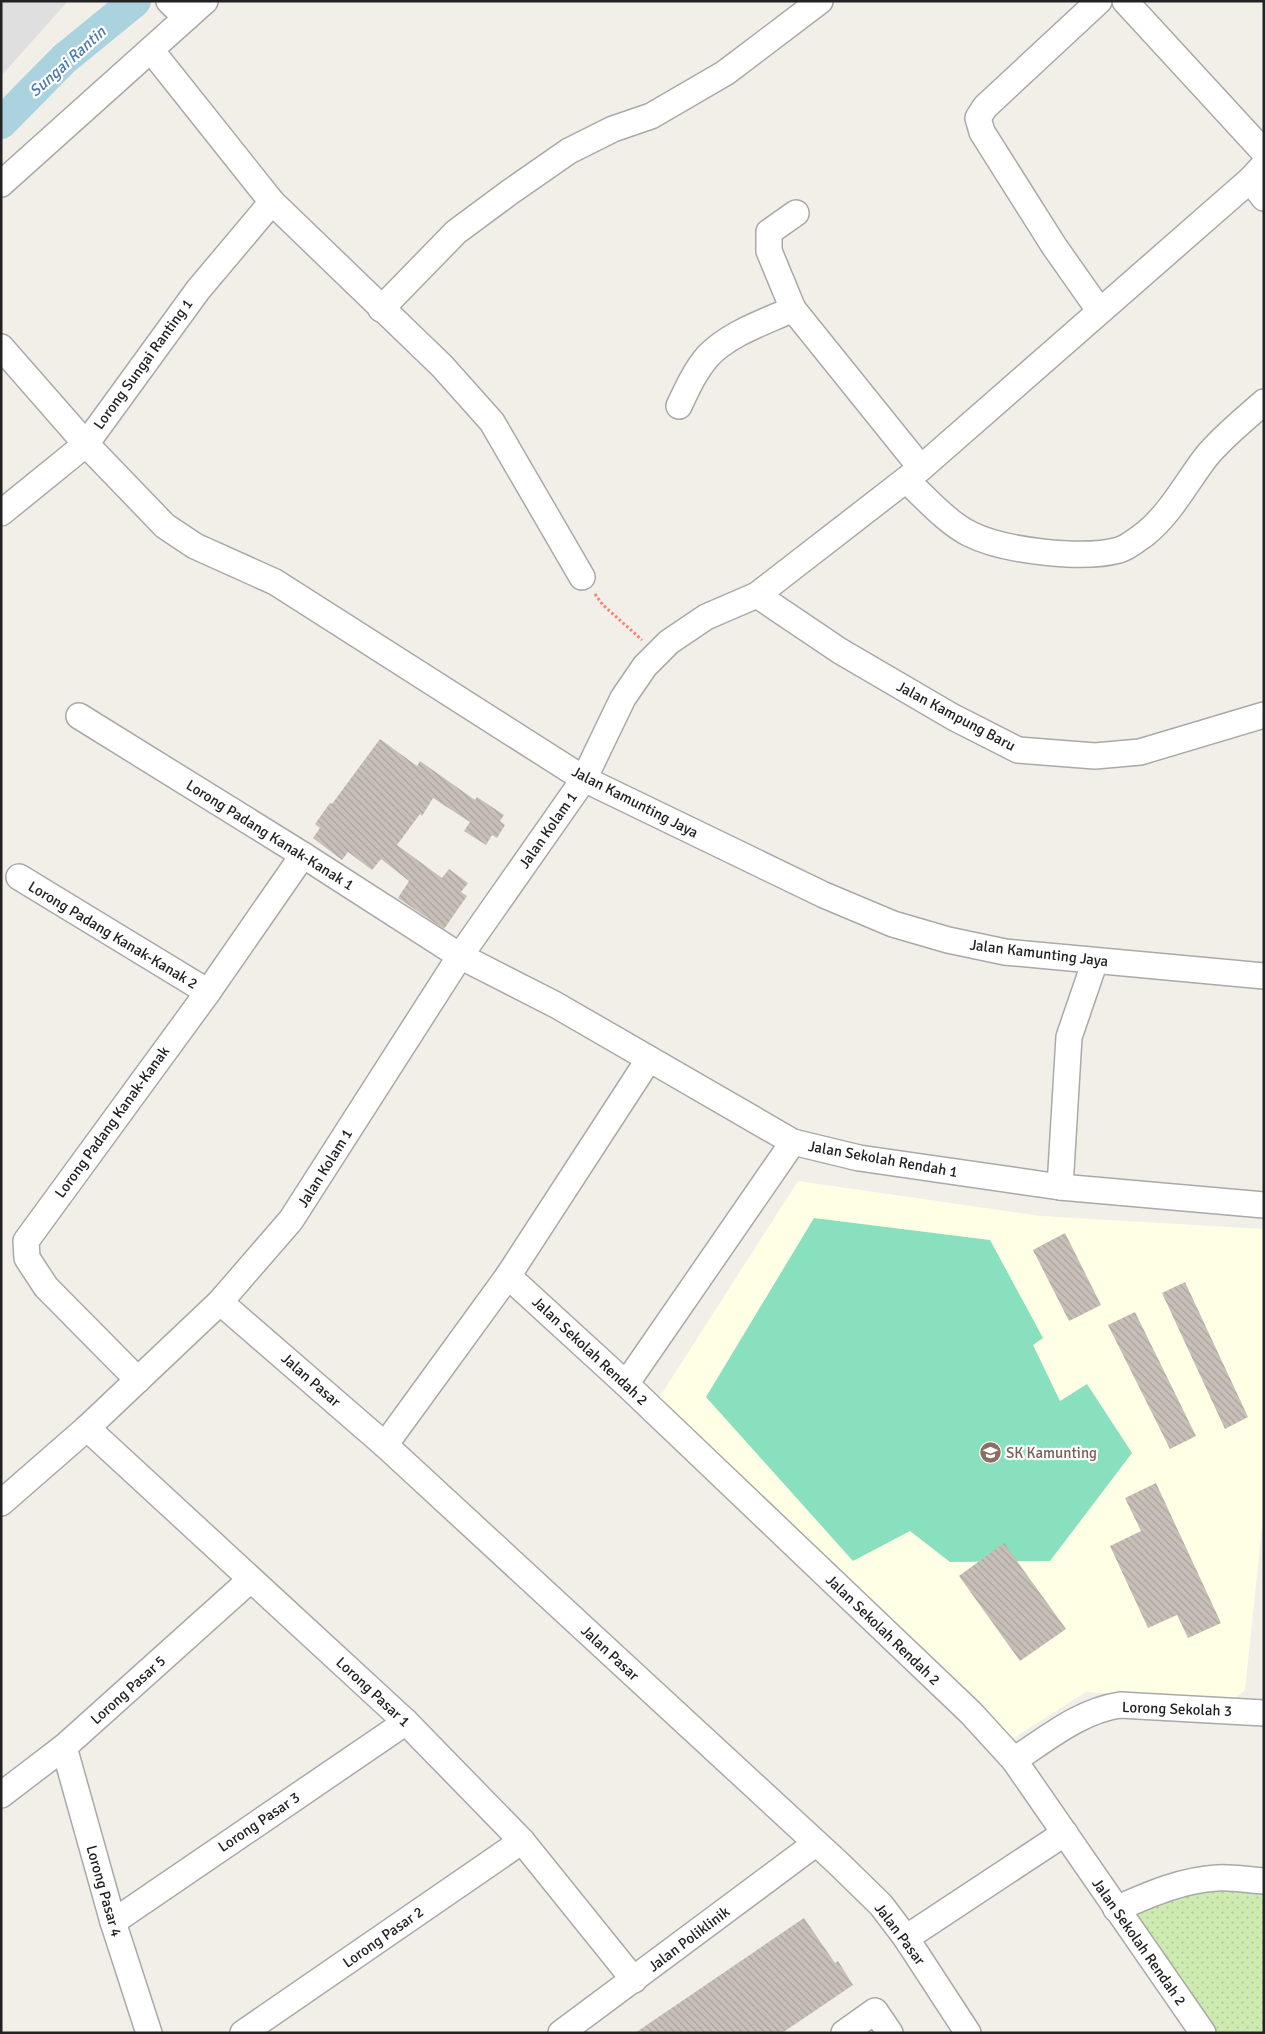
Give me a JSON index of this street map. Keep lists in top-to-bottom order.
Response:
{
  "streets": {
    "street": [
      "Lorong Sungai Ranting 1",
      "Jalan Kampung Baru",
      "Jalan Kamunting Jaya",
      "Jalan Kolam 1",
      "Lorong Padang Kanak-Kanak 1",
      "Lorong Padang Kanak-Kanak 2",
      "Lorong Padang Kanak-Kanak",
      "Jalan Sekolah Rendah 1",
      "Jalan Sekolah Rendah 2",
      "Jalan Pasar",
      "Lorong Pasar 5",
      "Lorong Pasar 1",
      "Lorong Sekolah 3",
      "Lorong Pasar 3",
      "Lorong Pasar 4",
      "Lorong Pasar 2",
      "Jalan Poliklinik"
    ]
  },
  "crossings": [
    ["Lorong Sungai Ranting 1", "Jalan Kamunting Jaya"],
    ["Jalan Kampung Baru", "Jalan Kolam 1"],
    ["Jalan Kamunting Jaya", "Jalan Kolam 1"],
    ["Jalan Kolam 1", "Lorong Padang Kanak-Kanak 1"],
    ["Jalan Kolam 1", "Lorong Padang Kanak-Kanak"],
    ["Jalan Kolam 1", "Jalan Sekolah Rendah 1"],
    ["Jalan Kolam 1", "Jalan Pasar"],
    ["Jalan Kolam 1", "Lorong Pasar 1"],
    ["Lorong Padang Kanak-Kanak 1", "Lorong Padang Kanak-Kanak"],
    ["Lorong Padang Kanak-Kanak 1", "Jalan Sekolah Rendah 1"],
    ["Lorong Padang Kanak-Kanak 2", "Lorong Padang Kanak-Kanak"],
    ["Jalan Sekolah Rendah 2", "Lorong Sekolah 3"],
    ["Jalan Pasar", "Jalan Poliklinik"],
    ["Lorong Pasar 5", "Lorong Pasar 1"],
    ["Lorong Pasar 5", "Lorong Pasar 4"],
    ["Lorong Pasar 1", "Lorong Pasar 3"],
    ["Lorong Pasar 1", "Lorong Pasar 2"],
    ["Lorong Pasar 1", "Jalan Poliklinik"],
    ["Lorong Pasar 3", "Lorong Pasar 4"]
  ],
  "water": ["Sungai Rantin"],
  "places": {
    "school or university": ["SK Kamunting"]
  }
}
